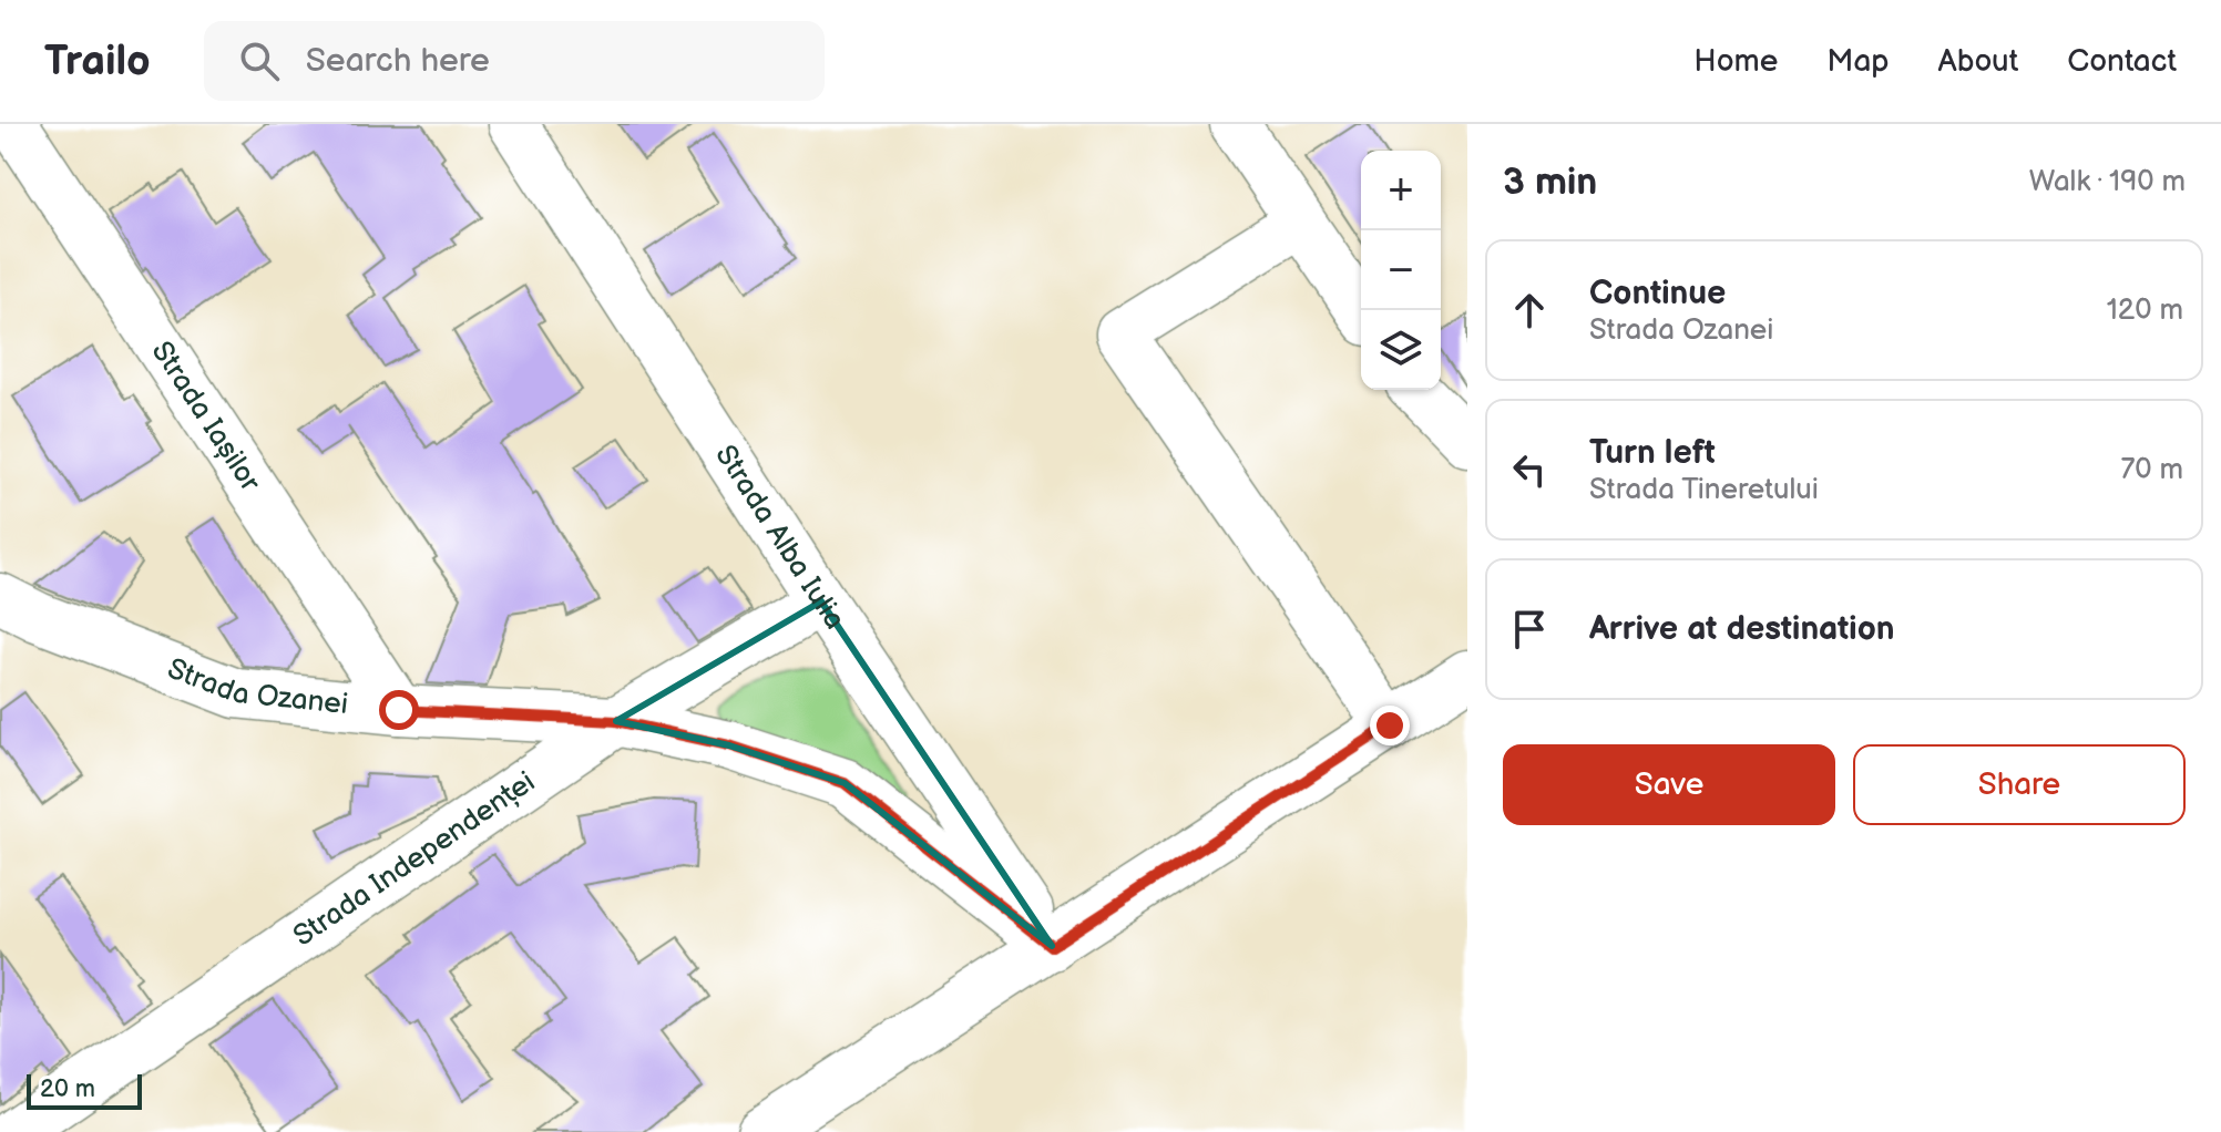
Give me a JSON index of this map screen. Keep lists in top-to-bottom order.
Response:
{
  "streets": {
    "street": [
      "Strada Iașilor",
      "Strada Alba Iulia",
      "Strada Ozanei",
      "Strada Independenței"
    ]
  },
  "crossings": [
    ["Strada Iașilor", "Strada Ozanei"],
    ["Strada Alba Iulia", "Strada Ozanei"],
    ["Strada Alba Iulia", "Strada Independenței"],
    ["Strada Ozanei", "Strada Independenței"]
  ],
  "scale_bar": "20 m",
  "page": {
    "header": "Trailo",
    "search": "Search here",
    "nav": [
      "Home",
      "Map",
      "About",
      "Contact"
    ],
    "heading": ["3 min", "Walk · 190 m"],
    "map_buttons": ["+", "−"],
    "list": [
      ["Continue", "Strada Ozanei", "120 m"],
      ["Turn left", "Strada Tineretului", "70 m"],
      "Arrive at destination"
    ],
    "buttons": ["Save", "Share"],
    "scale": "20 m"
  }
}
